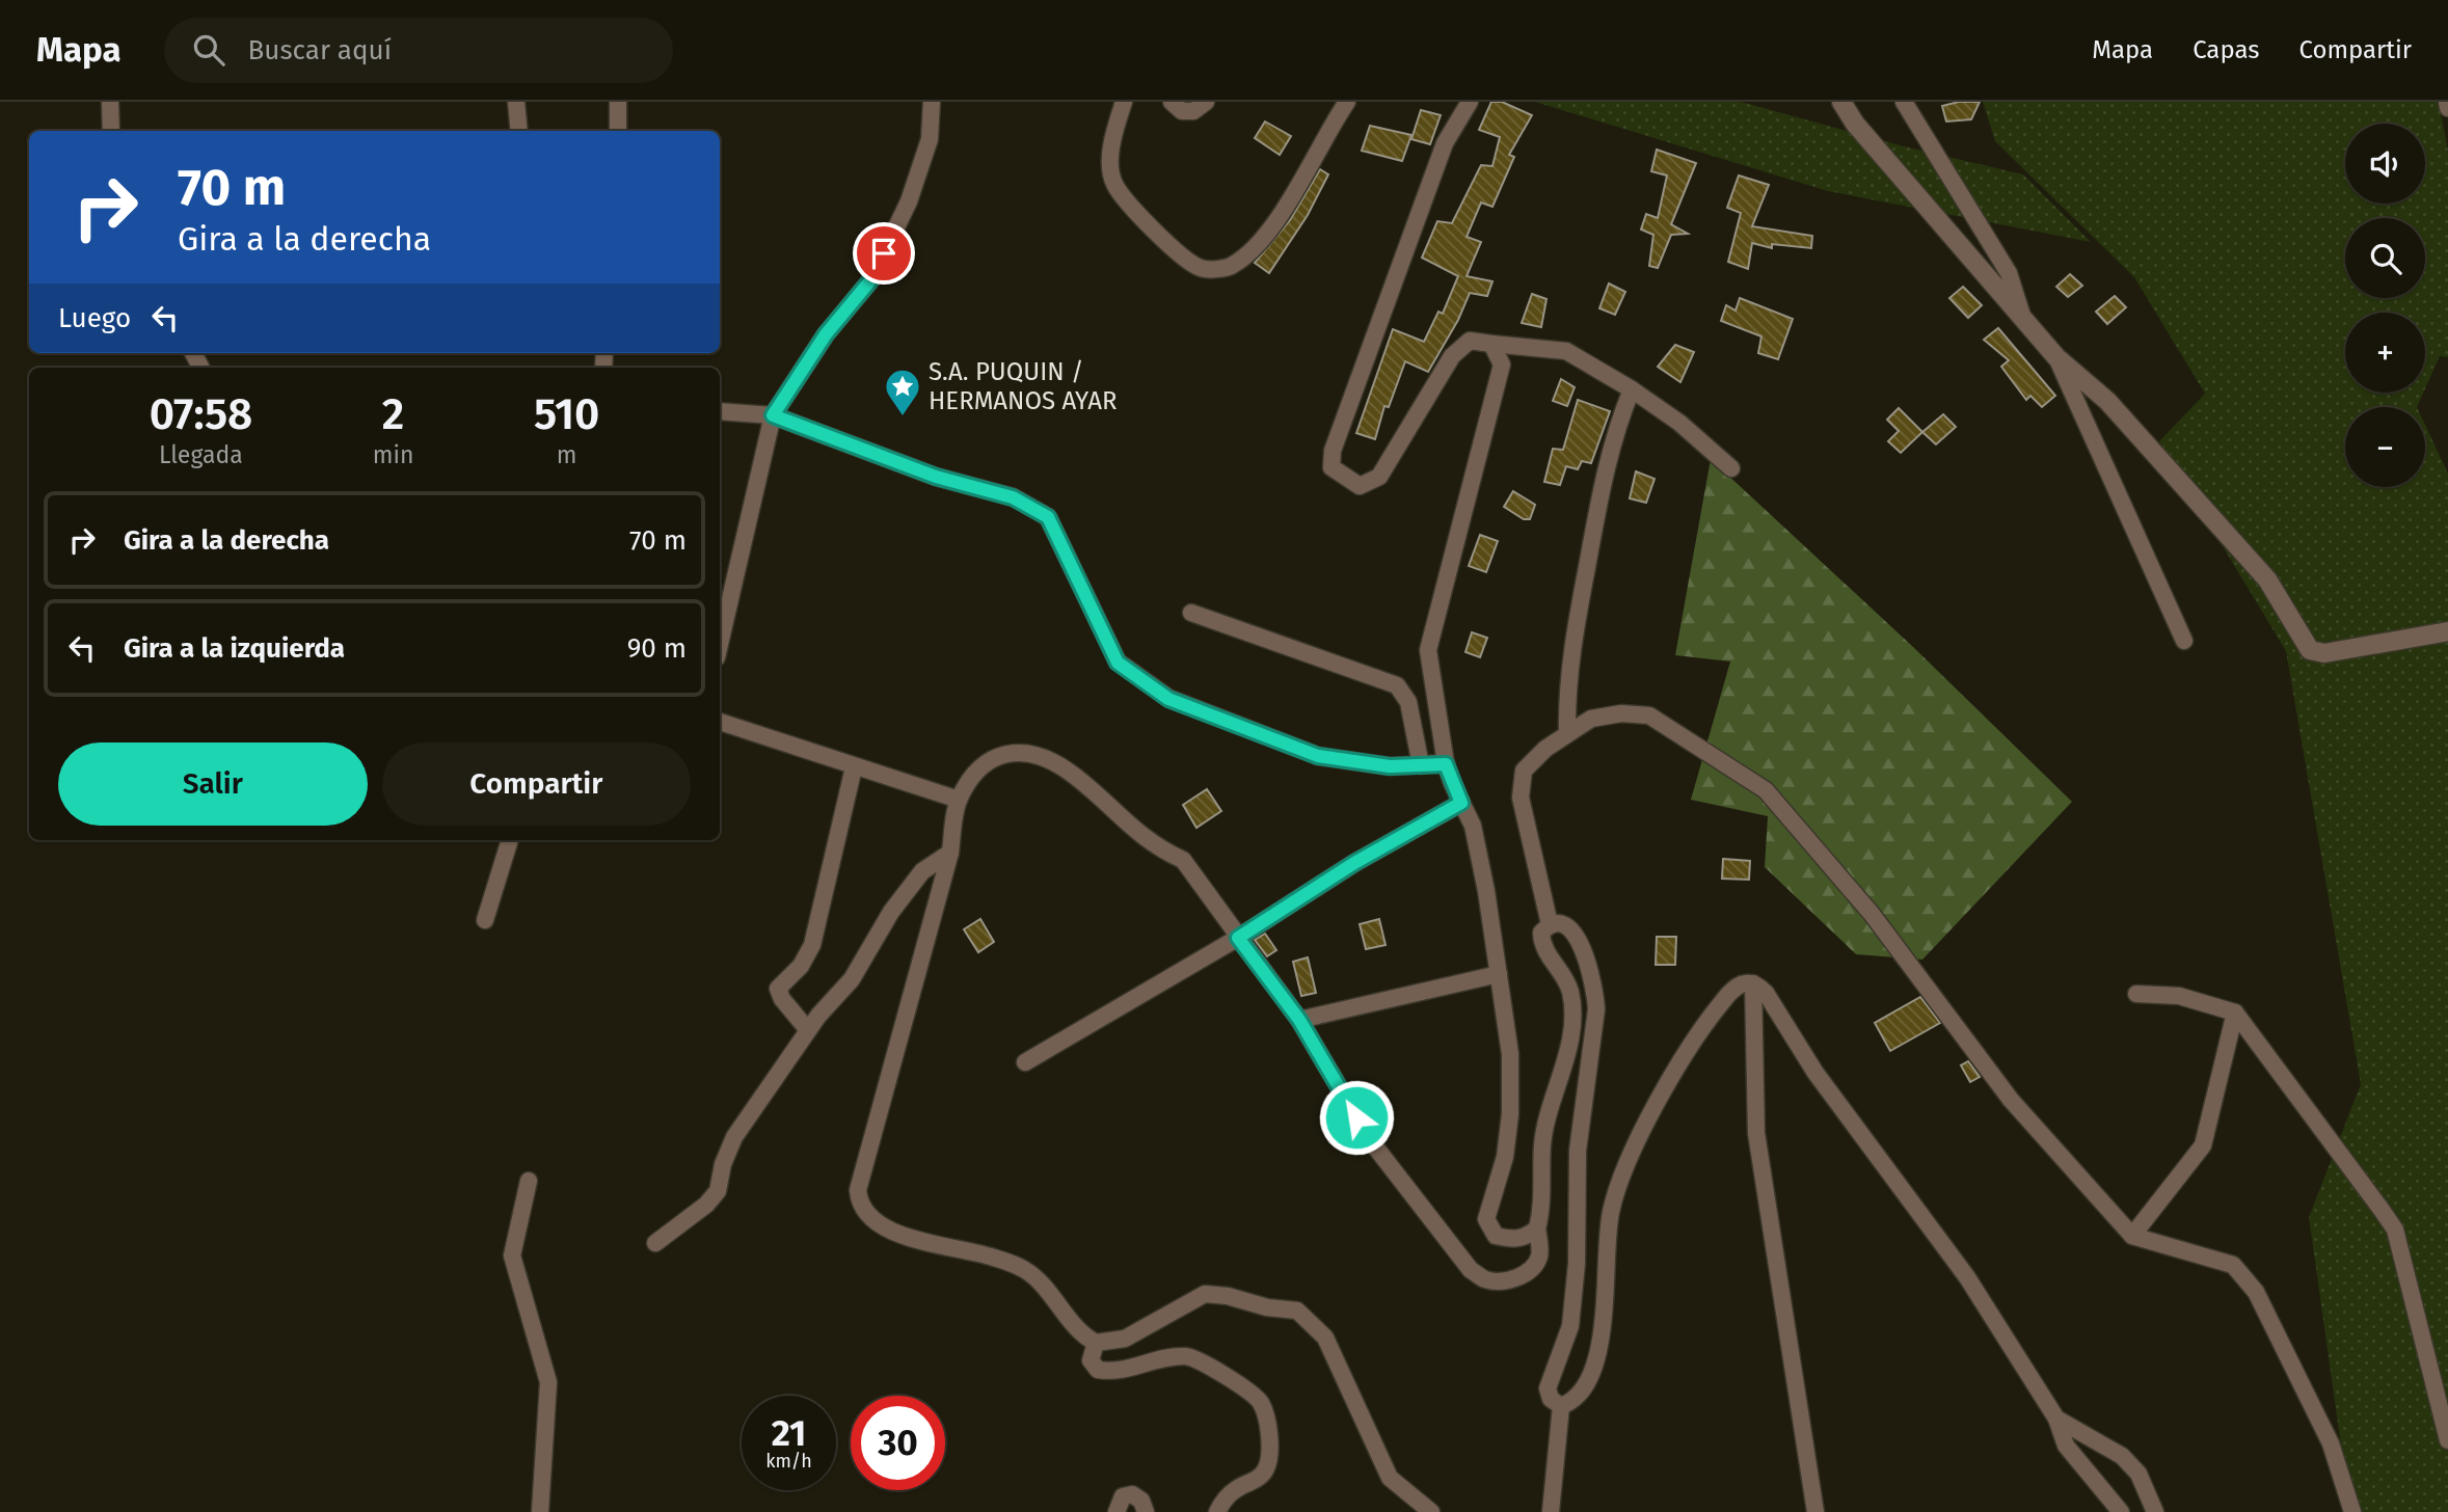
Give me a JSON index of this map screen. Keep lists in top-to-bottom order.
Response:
{
  "places": {
    "place": ["S.A. PUQUIN / HERMANOS AYAR"]
  },
  "page": {
    "header": "Mapa",
    "search": "Buscar aquí",
    "nav": ["Mapa", "Capas", "Compartir"],
    "map_buttons": ["+", "−"],
    "turn": ["70 m", "Gira a la derecha"],
    "then": "Luego",
    "eta": [
      "07:58",
      "Llegada",
      "2",
      "min",
      "510",
      "m"
    ],
    "list": [
      {
        "name": "Gira a la derecha",
        "value": "70 m"
      },
      {
        "name": "Gira a la izquierda",
        "value": "90 m"
      }
    ],
    "buttons": ["Salir", "Compartir"],
    "speed": "21 km/h",
    "limit": "30"
  }
}
